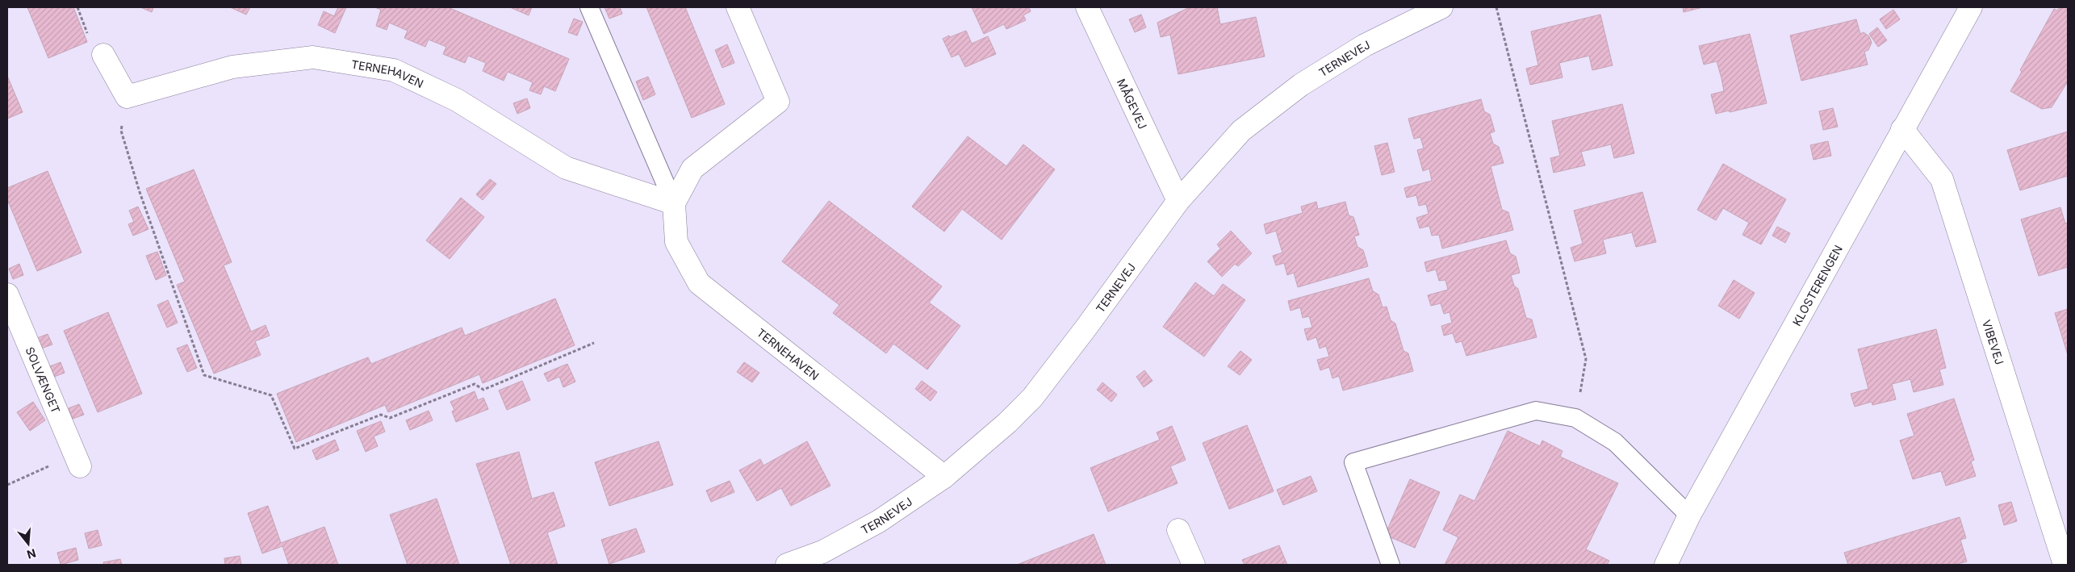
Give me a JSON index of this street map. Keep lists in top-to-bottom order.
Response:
{
  "streets": {
    "street": [
      "TERNEVEJ",
      "TERNEHAVEN",
      "MÅGEVEJ",
      "KLOSTERENGEN",
      "VIBEVEJ",
      "SOLVÆNGET"
    ]
  },
  "crossings": [
    ["TERNEVEJ", "TERNEHAVEN"],
    ["TERNEVEJ", "MÅGEVEJ"],
    ["KLOSTERENGEN", "VIBEVEJ"]
  ],
  "north": "bottom"
}
